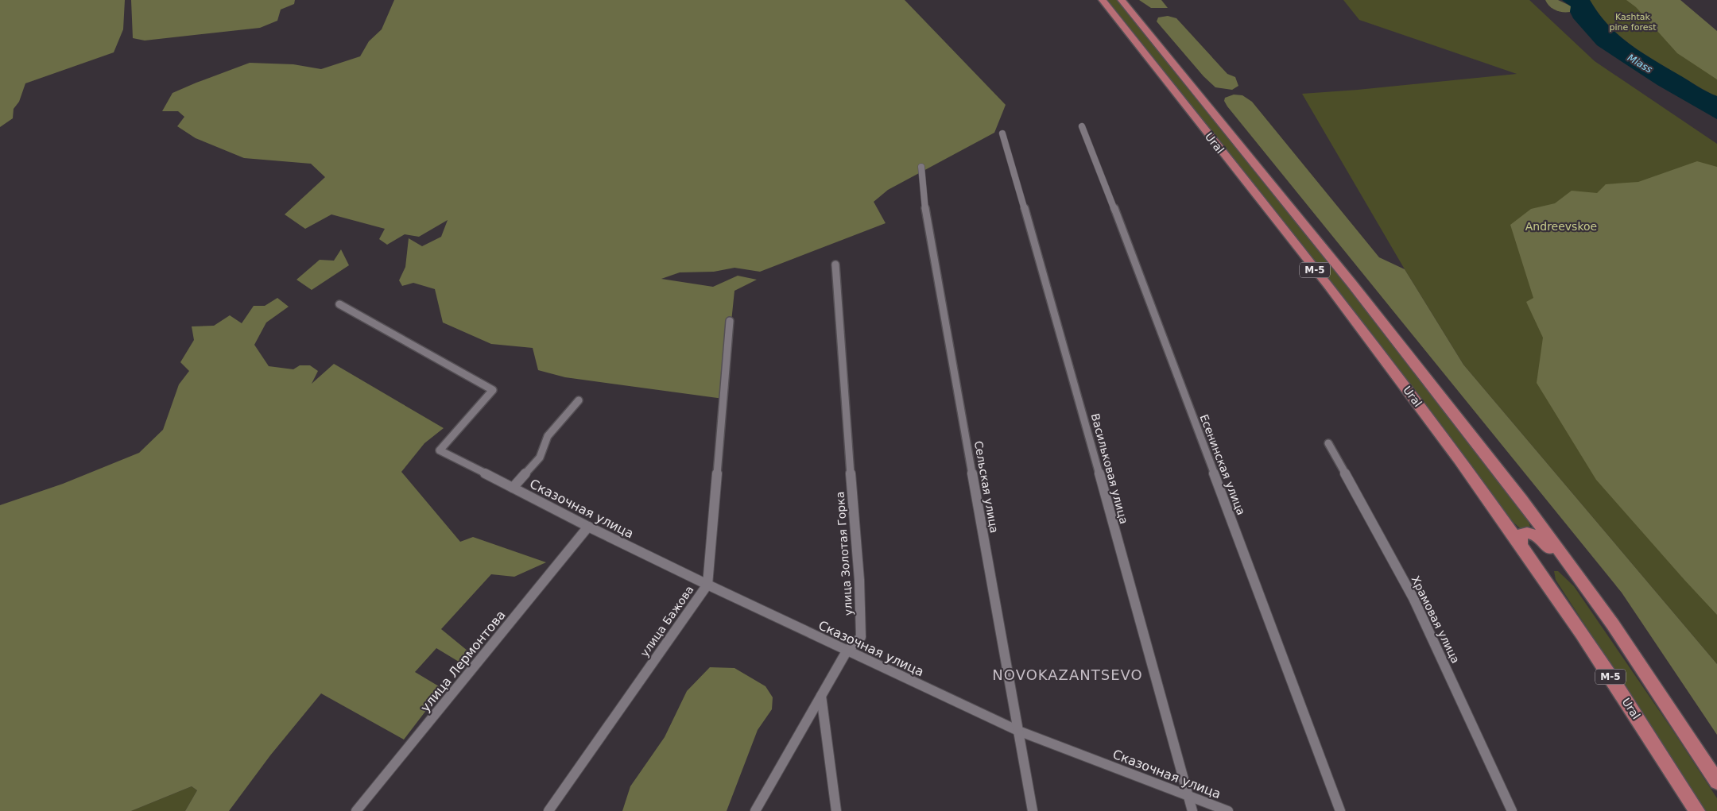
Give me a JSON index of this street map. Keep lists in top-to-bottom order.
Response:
{
  "streets": {
    "main road": ["Ural", "М-5"],
    "street": [
      "Есенинская улица",
      "Васильковая улица",
      "Сельская улица",
      "Сказочная улица",
      "улица Золотая Горка",
      "Храмовая улица",
      "улица Бажова",
      "улица Лермонтова"
    ]
  },
  "crossings": [
    ["Васильковая улица", "Сказочная улица"],
    ["Сельская улица", "Сказочная улица"],
    ["Сказочная улица", "улица Золотая Горка"],
    ["Сказочная улица", "улица Бажова"],
    ["Сказочная улица", "улица Лермонтова"]
  ],
  "districts": ["NOVOKAZANTSEVO"],
  "water": ["Miass"],
  "parks": ["Kashtak pine forest", "Andreevskoe"]
}
